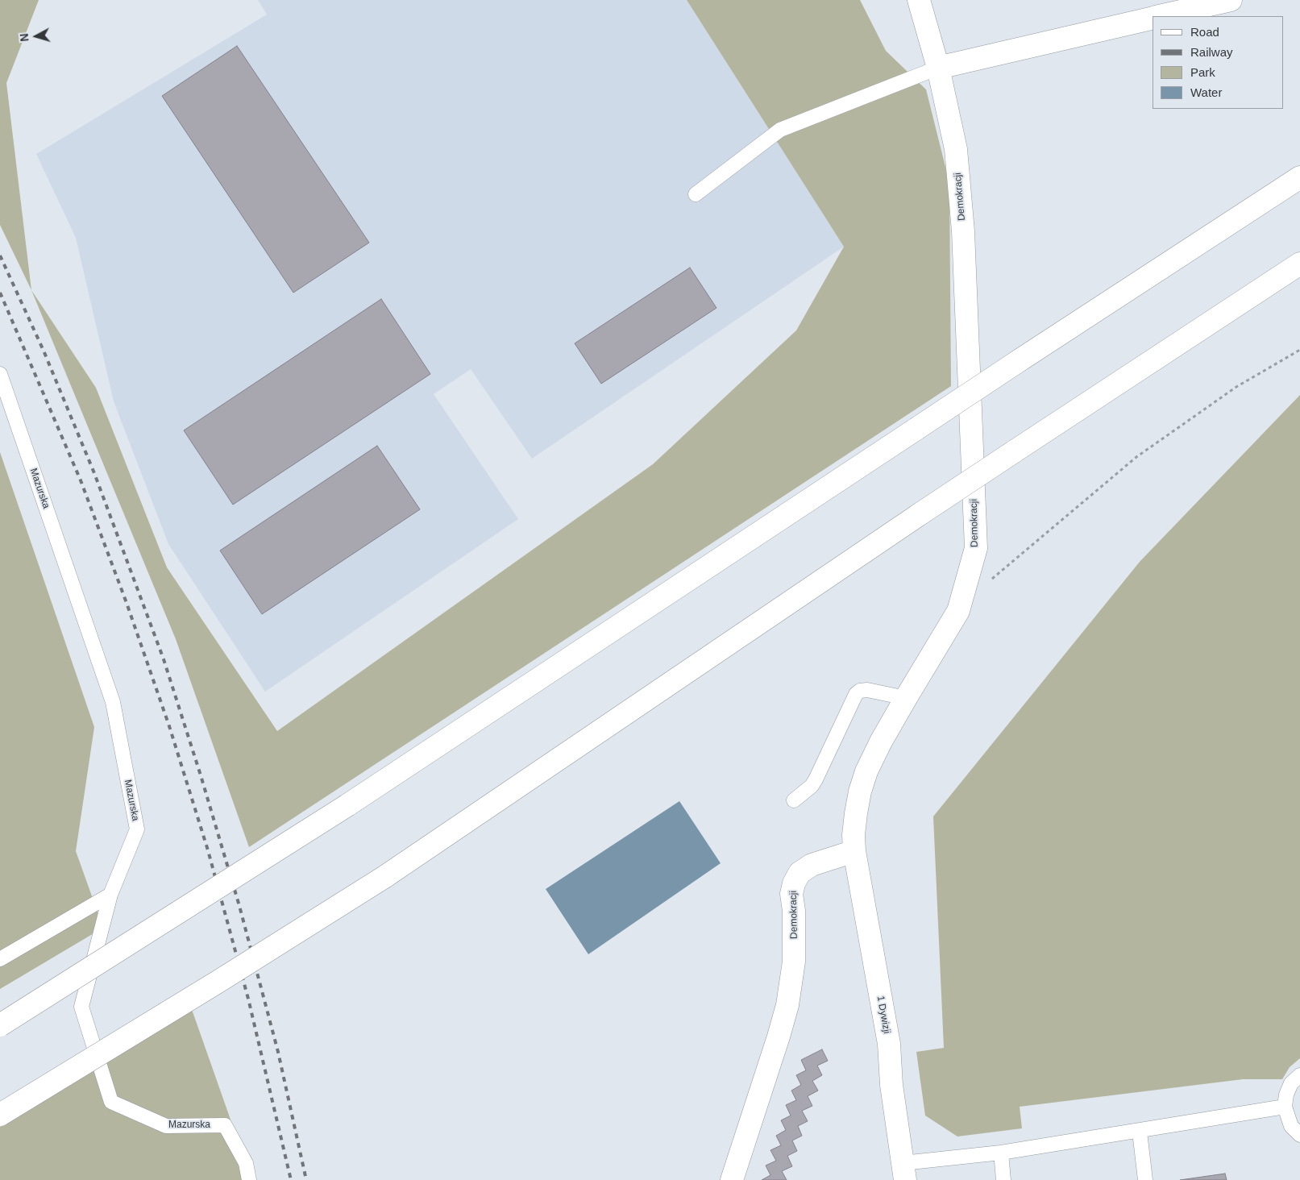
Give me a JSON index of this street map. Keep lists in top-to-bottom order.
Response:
{
  "streets": {
    "main road": ["Demokracji", "1 Dywizji"],
    "lane": ["Mazurska"]
  },
  "crossings": [
    ["Demokracji", "1 Dywizji"]
  ],
  "legend": [
    "Road",
    "Railway",
    "Park",
    "Water"
  ],
  "north": "left"
}
